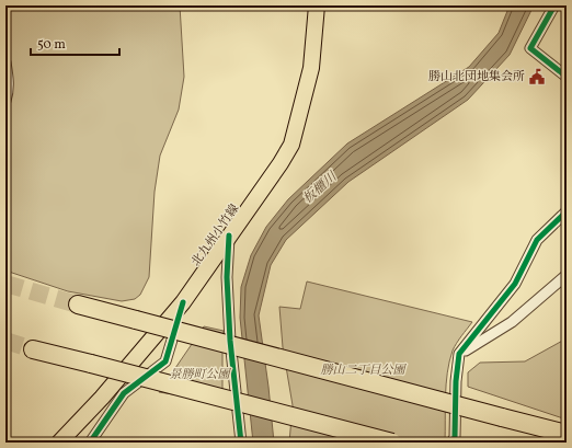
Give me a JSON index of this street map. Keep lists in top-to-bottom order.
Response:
{
  "streets": {
    "main road": ["北九州小竹線"]
  },
  "water": ["板櫃川"],
  "parks": ["勝山二丁目公園", "景勝町公園"],
  "places": {
    "public building": ["勝山北団地集会所"]
  },
  "scale_bar": "50 m"
}
